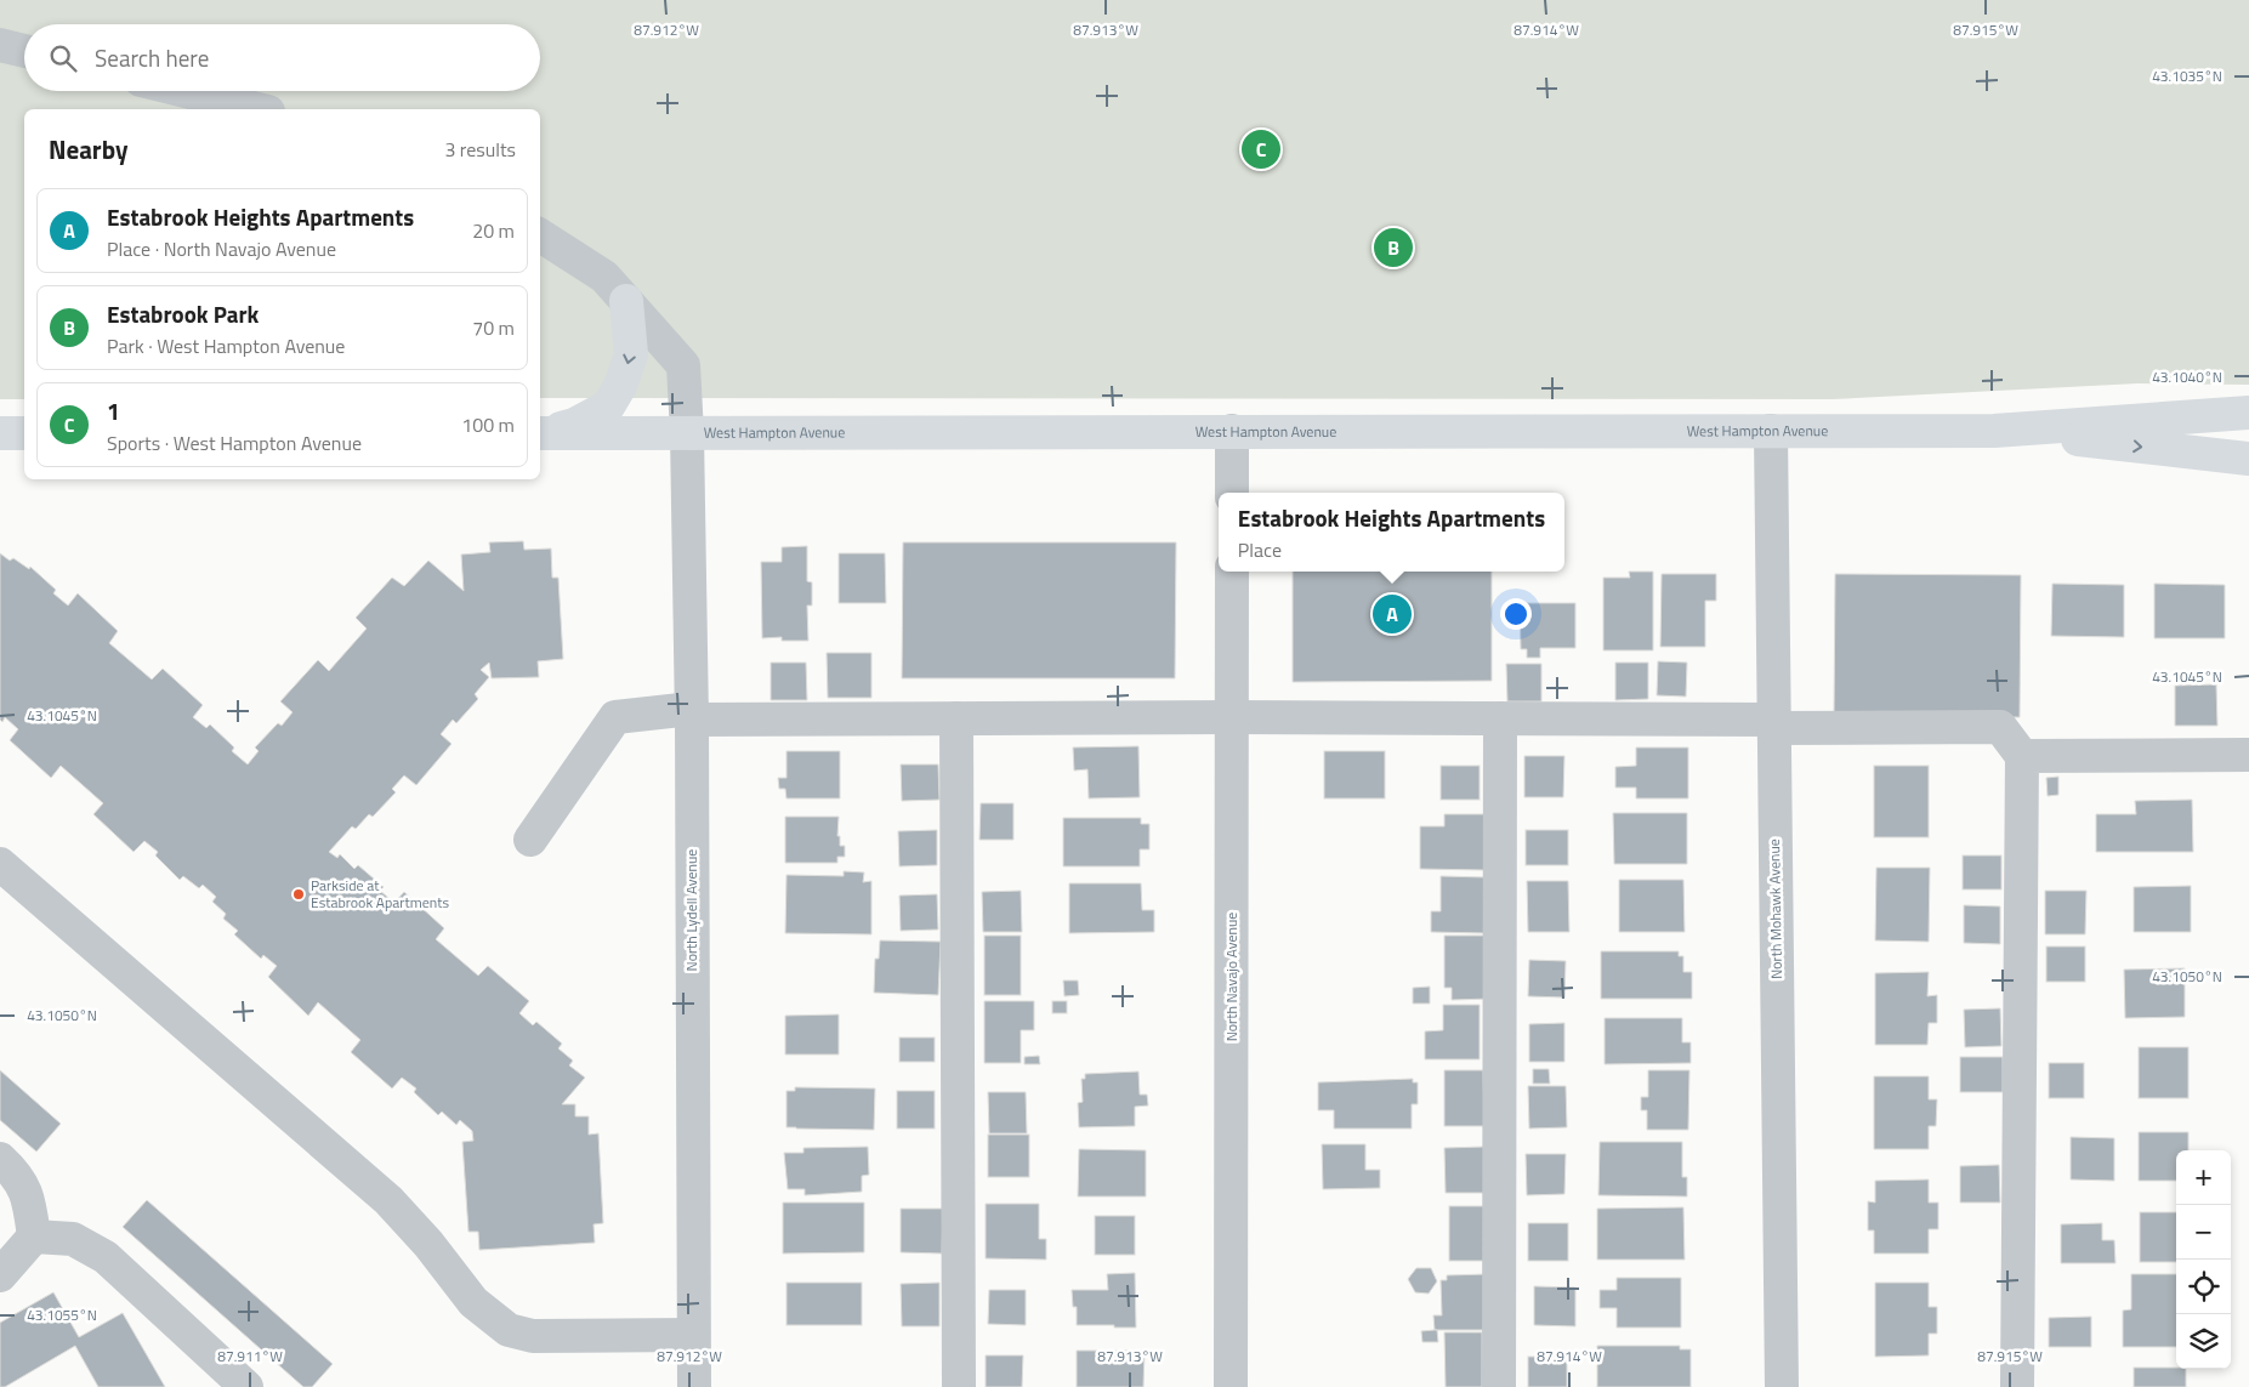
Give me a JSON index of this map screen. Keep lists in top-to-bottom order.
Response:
{
  "streets": {
    "main road": ["West Hampton Avenue"],
    "street": ["North Mohawk Avenue", "North Lydell Avenue", "North Navajo Avenue"]
  },
  "crossings": [
    ["West Hampton Avenue", "North Mohawk Avenue"],
    ["West Hampton Avenue", "North Lydell Avenue"]
  ],
  "places": ["Parkside at Estabrook Apartments"],
  "page": {
    "search": "Search here",
    "heading": ["Nearby", "3 results"],
    "pins": ["C", "B", "A"],
    "list": [
      {
        "mark": "A",
        "name": "Estabrook Heights Apartments",
        "note": "Place · North Navajo Avenue",
        "value": "20 m"
      },
      {
        "mark": "B",
        "name": "Estabrook Park",
        "note": "Park · West Hampton Avenue",
        "value": "70 m"
      },
      {
        "mark": "C",
        "name": "1",
        "note": "Sports · West Hampton Avenue",
        "value": "100 m"
      }
    ],
    "popup": ["Estabrook Heights Apartments", "Place"],
    "map_buttons": ["+", "−"]
  },
  "coordinates": [
    "87.912°W",
    "87.913°W",
    "87.914°W",
    "87.915°W",
    "43.1035°N",
    "43.1040°N",
    "43.1045°N",
    "43.1050°N",
    "43.1055°N",
    "87.911°W"
  ]
}
